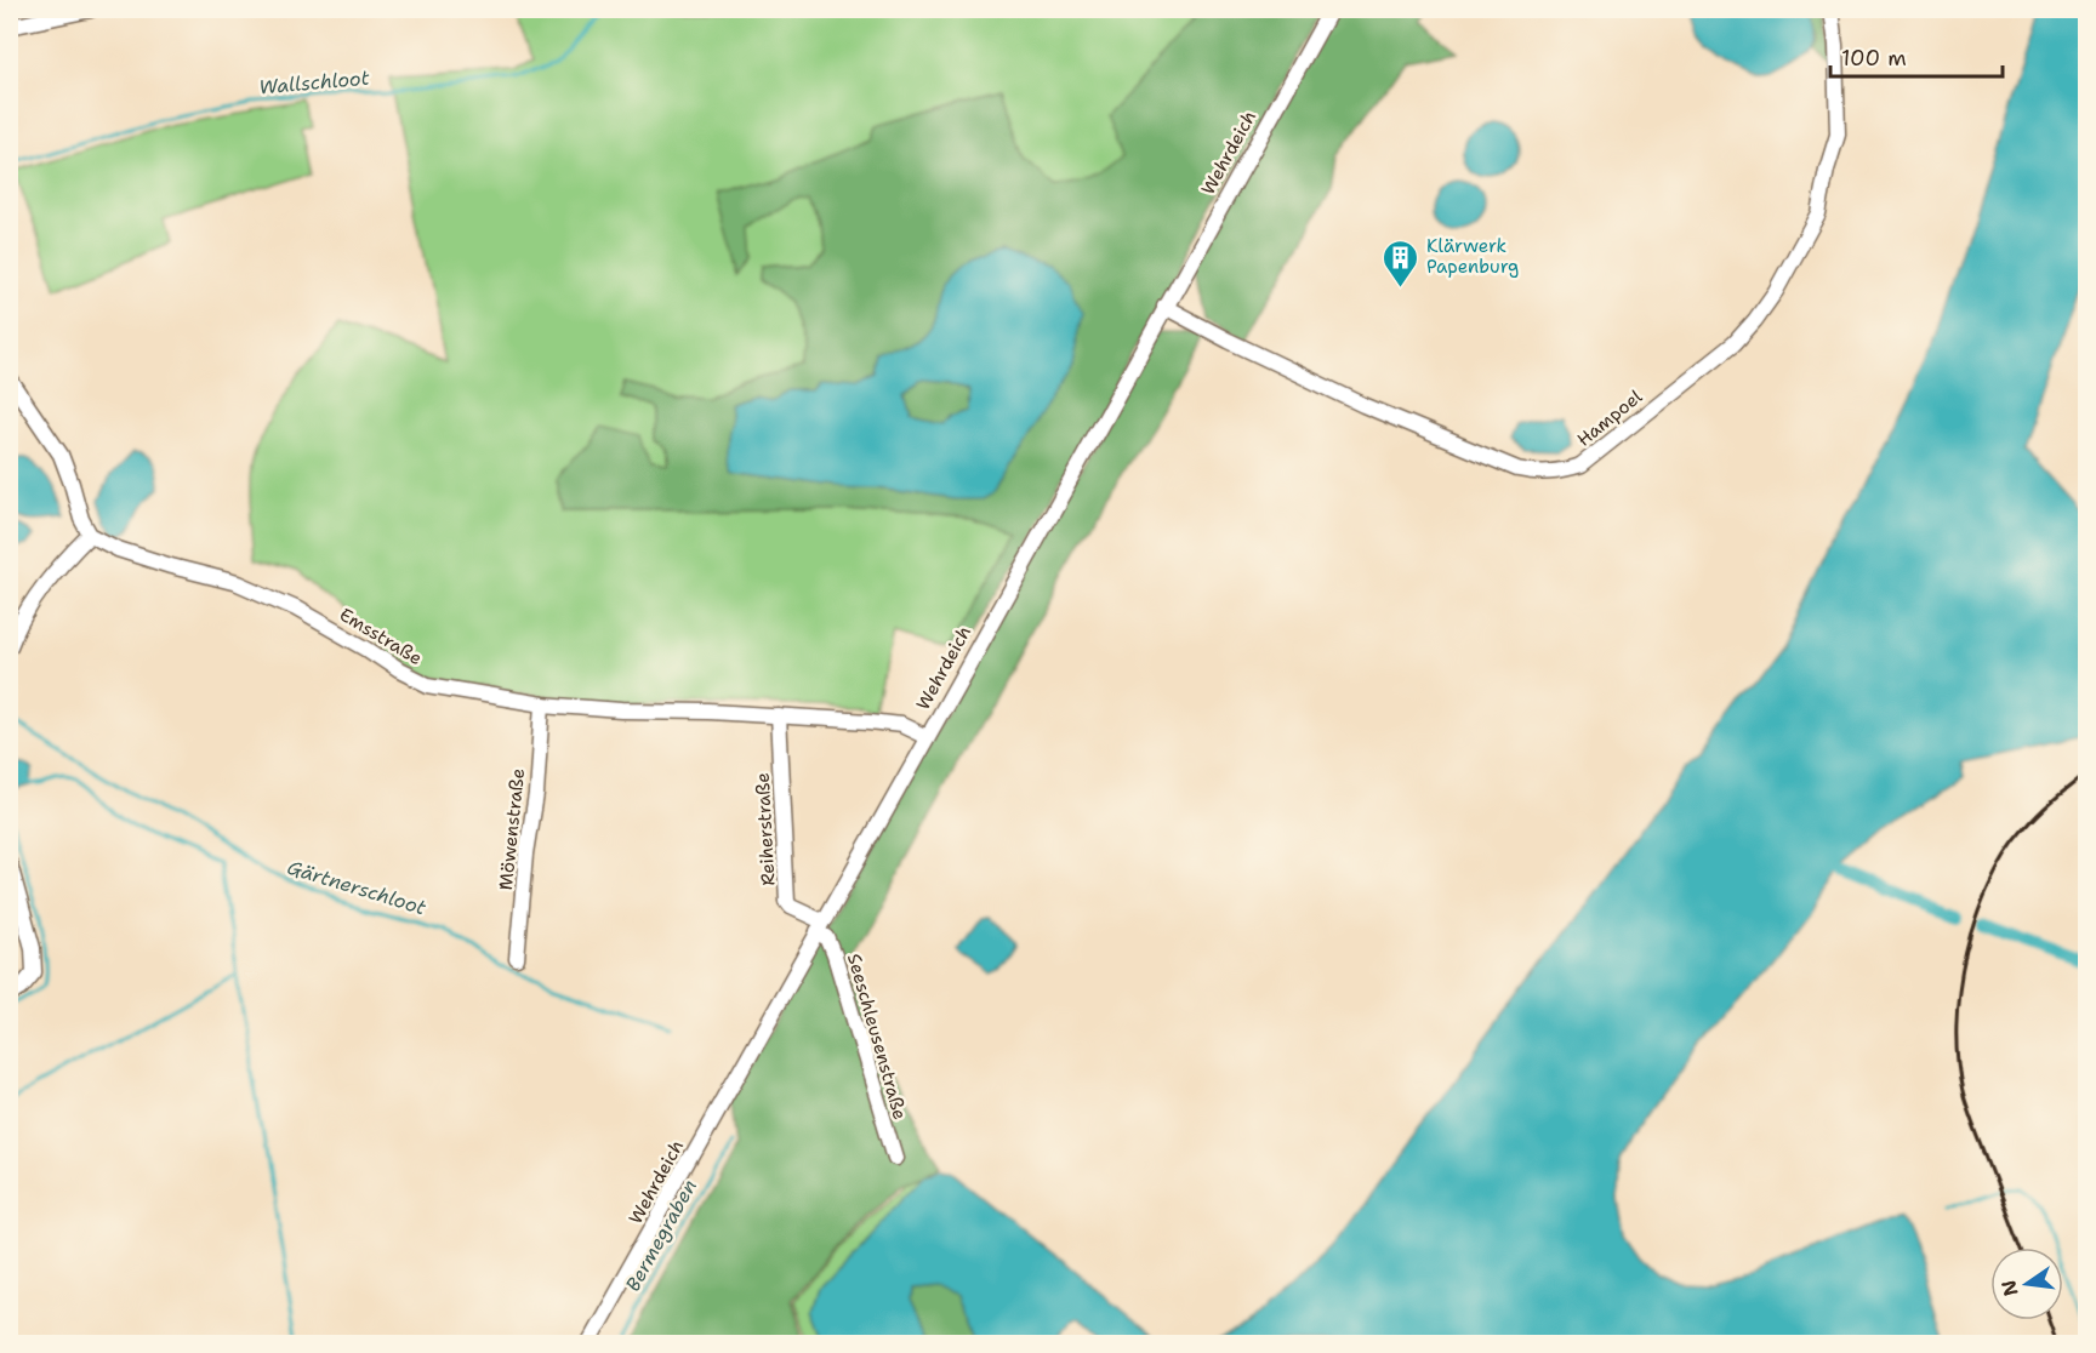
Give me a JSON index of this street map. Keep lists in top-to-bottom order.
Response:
{
  "streets": {
    "street": [
      "Wehrdeich",
      "Hampoel",
      "Emsstraße",
      "Möwenstraße",
      "Reiherstraße",
      "Seeschleusenstraße"
    ]
  },
  "crossings": [
    ["Wehrdeich", "Hampoel"],
    ["Wehrdeich", "Emsstraße"],
    ["Wehrdeich", "Reiherstraße"],
    ["Wehrdeich", "Seeschleusenstraße"],
    ["Emsstraße", "Möwenstraße"],
    ["Emsstraße", "Reiherstraße"],
    ["Reiherstraße", "Seeschleusenstraße"]
  ],
  "water": ["Wallschloot", "Gärtnerschloot", "Bermegraben"],
  "places": {
    "building": ["Klärwerk Papenburg"]
  },
  "scale_bar": "100 m",
  "north": "left"
}
